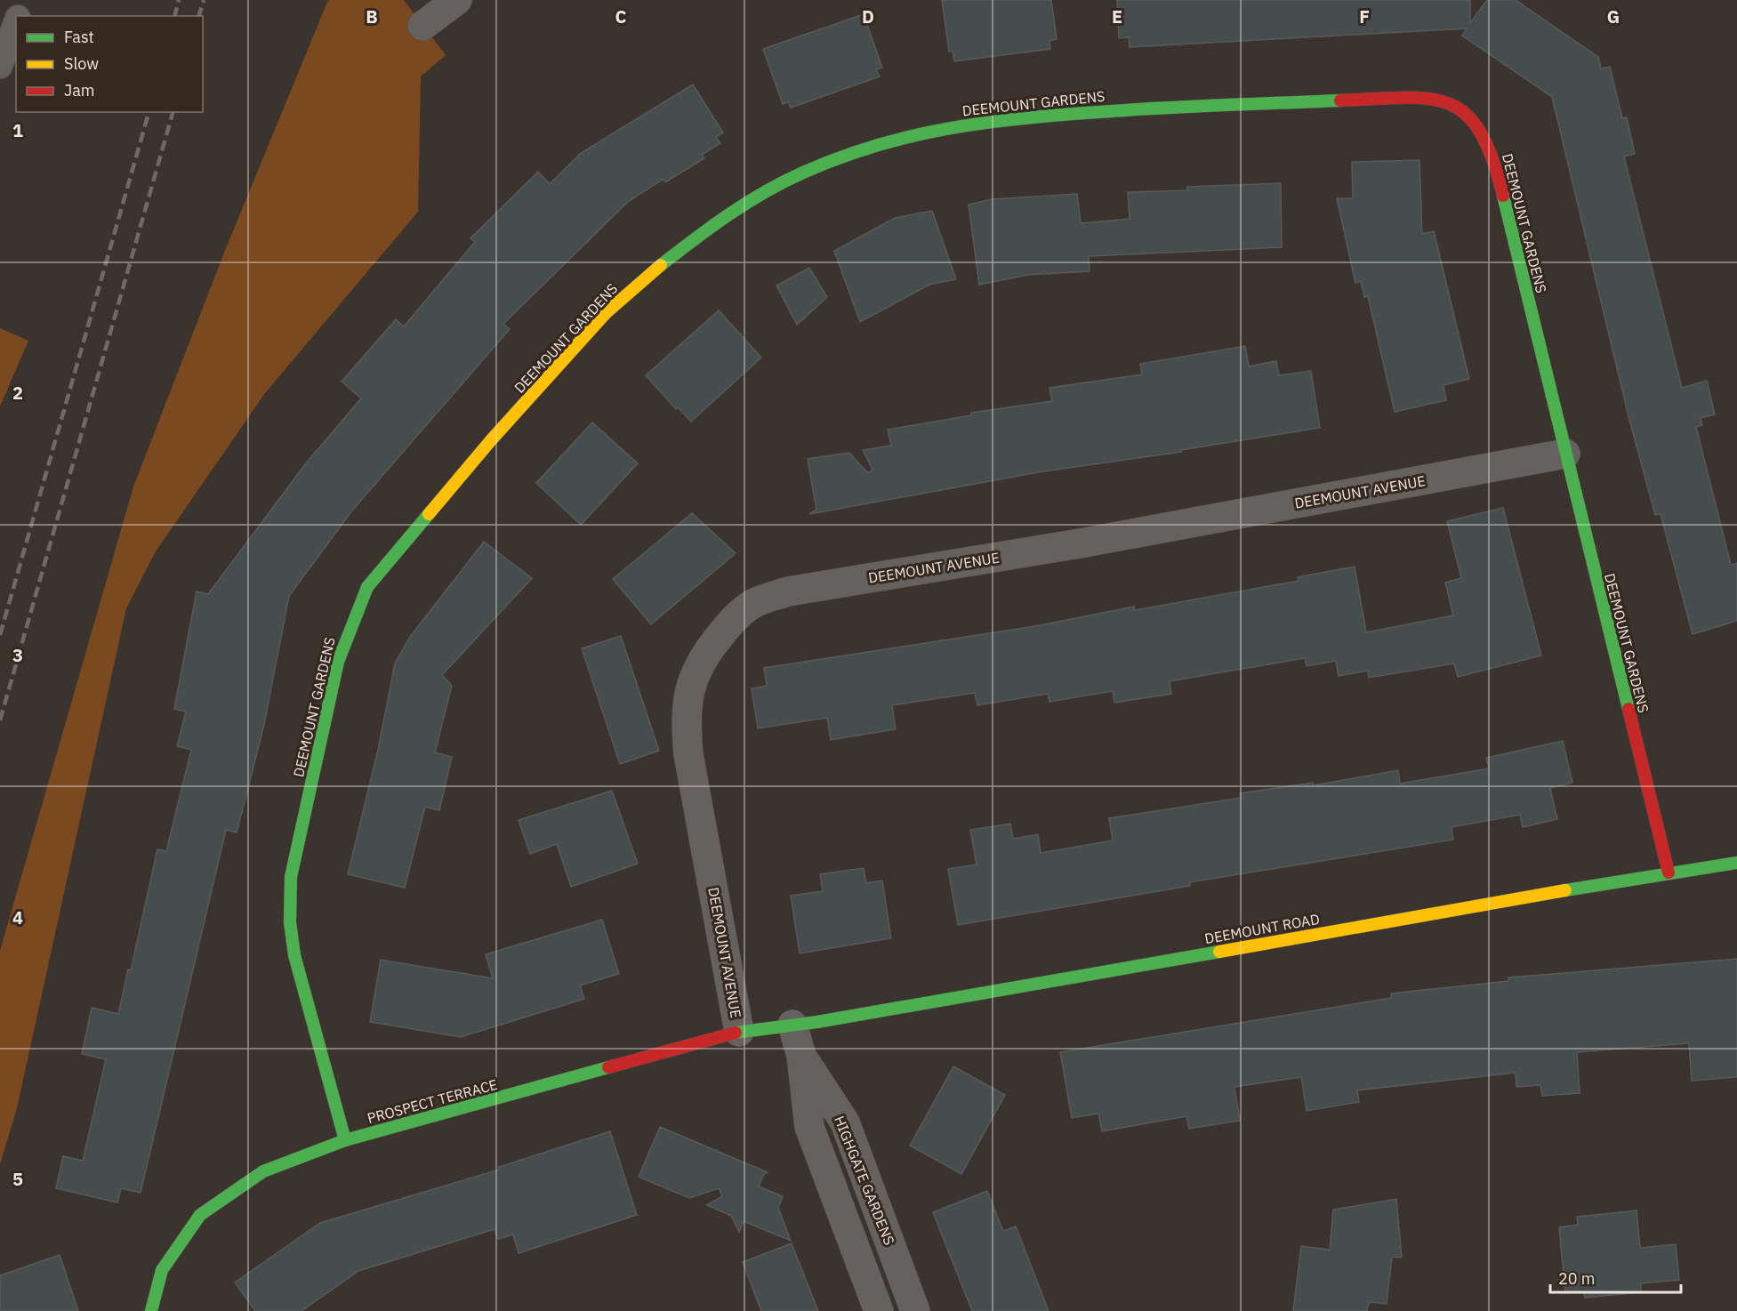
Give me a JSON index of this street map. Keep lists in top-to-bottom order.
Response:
{
  "streets": {
    "street": [
      "DEEMOUNT GARDENS",
      "DEEMOUNT AVENUE",
      "DEEMOUNT ROAD",
      "PROSPECT TERRACE",
      "HIGHGATE GARDENS"
    ]
  },
  "crossings": [
    ["DEEMOUNT GARDENS", "DEEMOUNT AVENUE"],
    ["DEEMOUNT GARDENS", "DEEMOUNT ROAD"],
    ["DEEMOUNT GARDENS", "PROSPECT TERRACE"],
    ["DEEMOUNT AVENUE", "PROSPECT TERRACE"],
    ["DEEMOUNT ROAD", "PROSPECT TERRACE"],
    ["DEEMOUNT ROAD", "HIGHGATE GARDENS"],
    ["PROSPECT TERRACE", "HIGHGATE GARDENS"]
  ],
  "legend": ["Fast", "Slow", "Jam"],
  "scale_bar": "20 m",
  "grid": {
    "columns": [
      "B",
      "C",
      "D",
      "E",
      "F",
      "G"
    ],
    "rows": [
      "1",
      "2",
      "3",
      "4",
      "5"
    ]
  }
}
